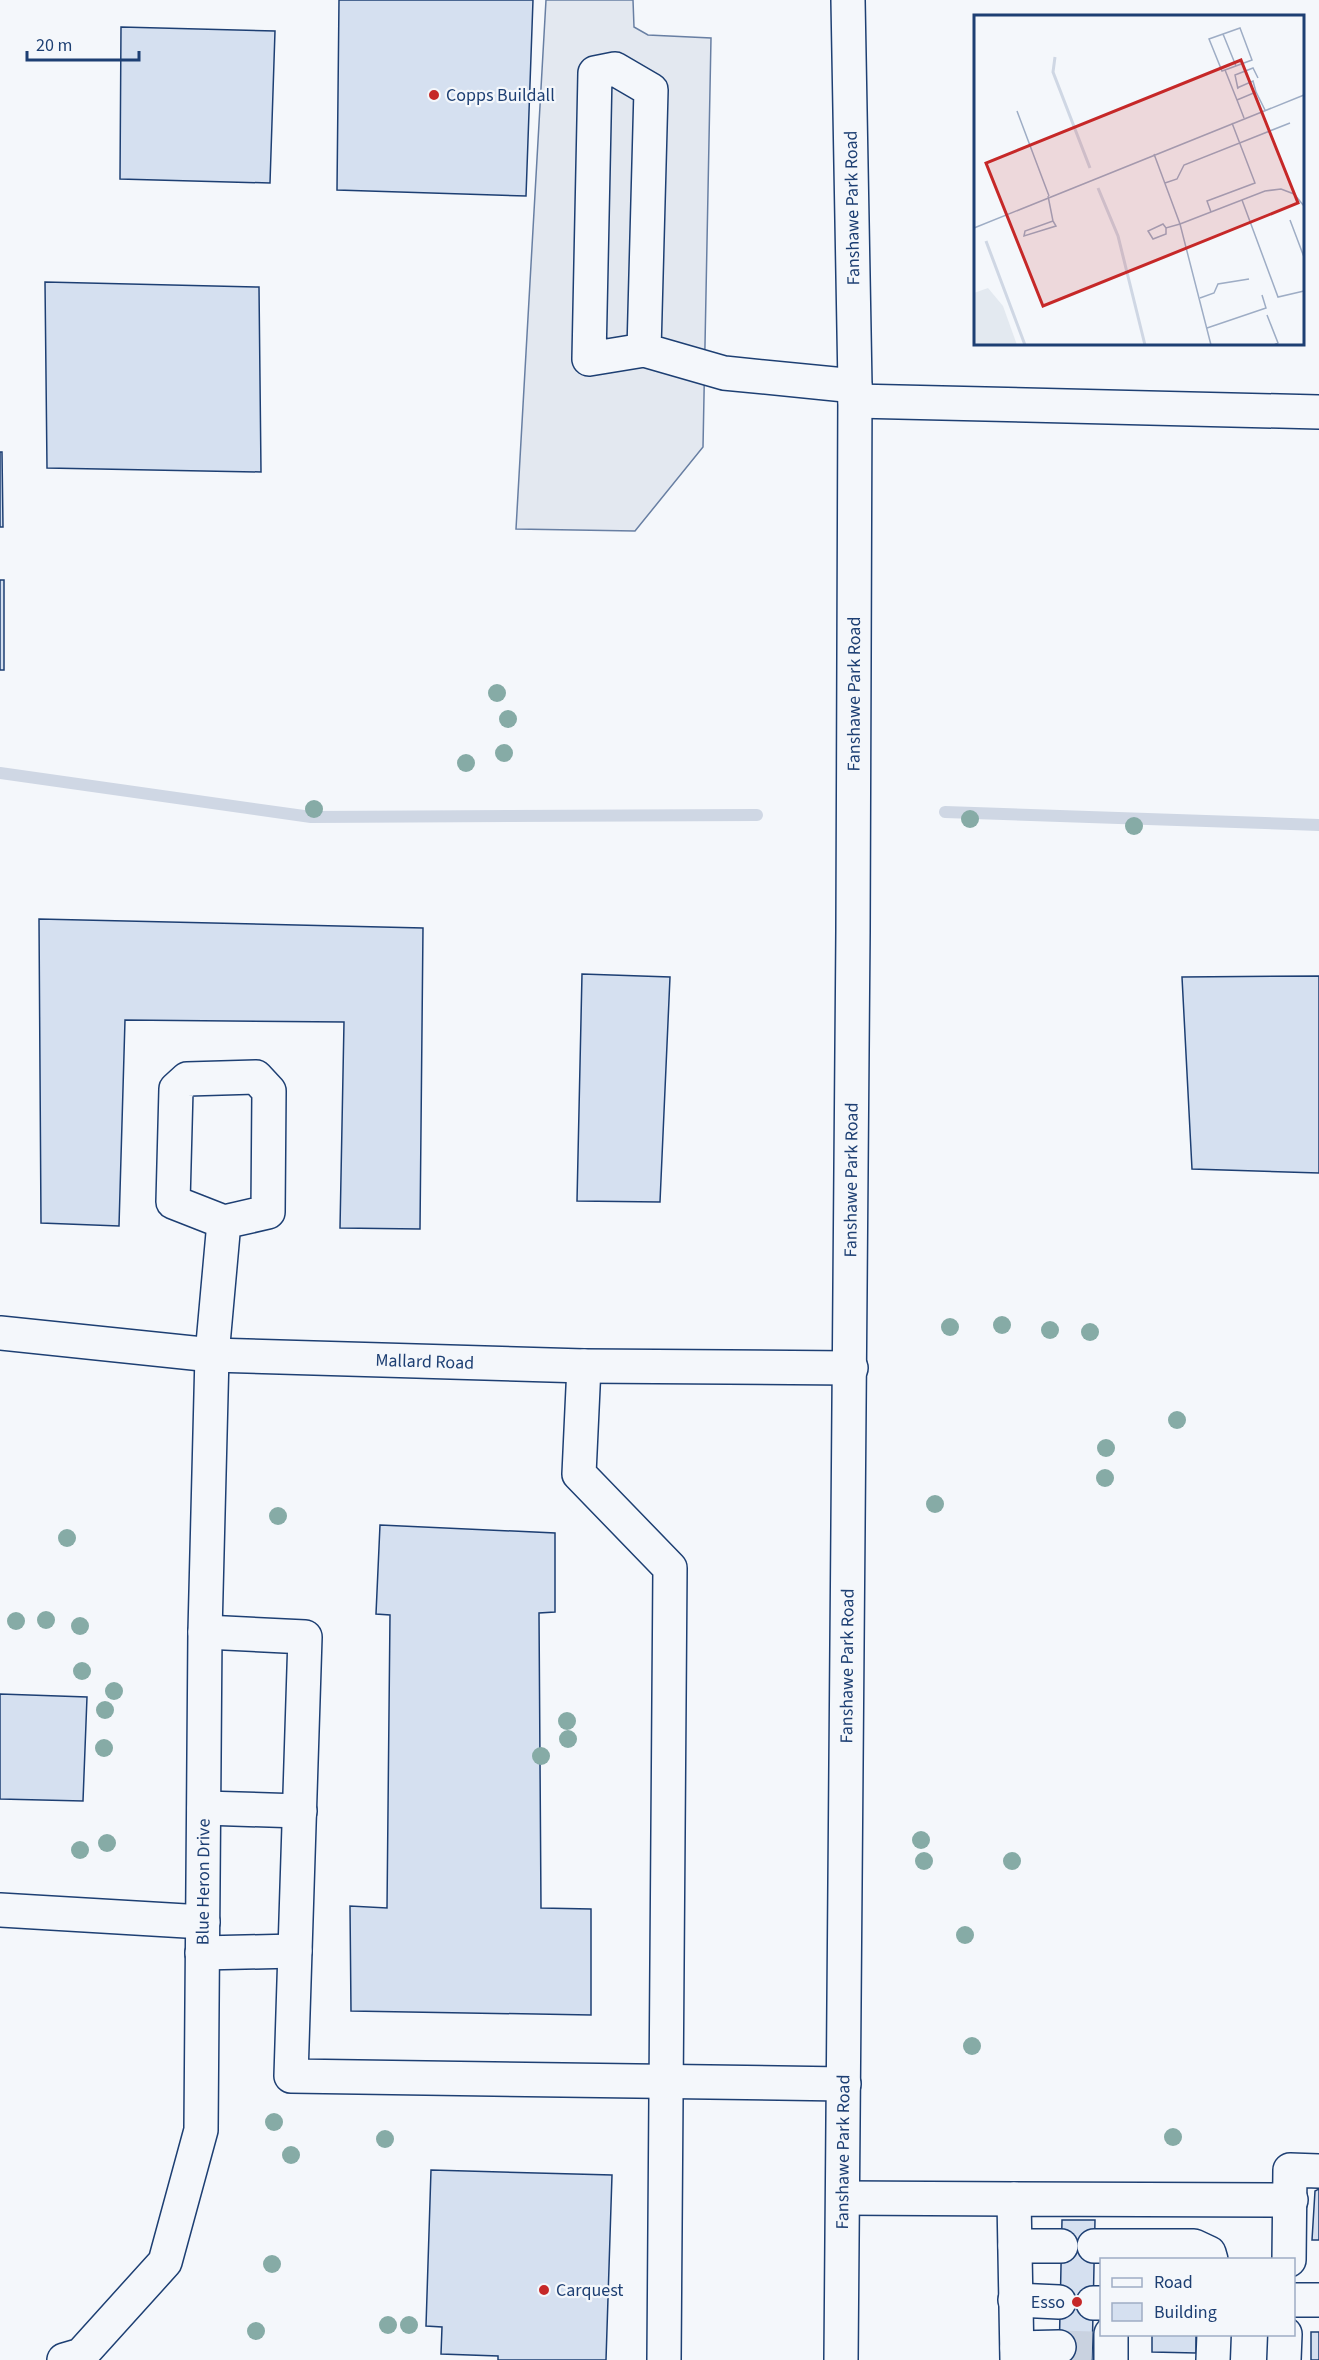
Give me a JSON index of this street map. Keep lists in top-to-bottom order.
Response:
{
  "streets": {
    "main road": ["Fanshawe Park Road", "Mallard Road", "Blue Heron Drive"]
  },
  "crossings": [
    ["Fanshawe Park Road", "Mallard Road"],
    ["Mallard Road", "Blue Heron Drive"]
  ],
  "places": ["Copps Buildall", "Carquest", "Esso"],
  "legend": ["Road", "Building"],
  "scale_bar": "20 m"
}
